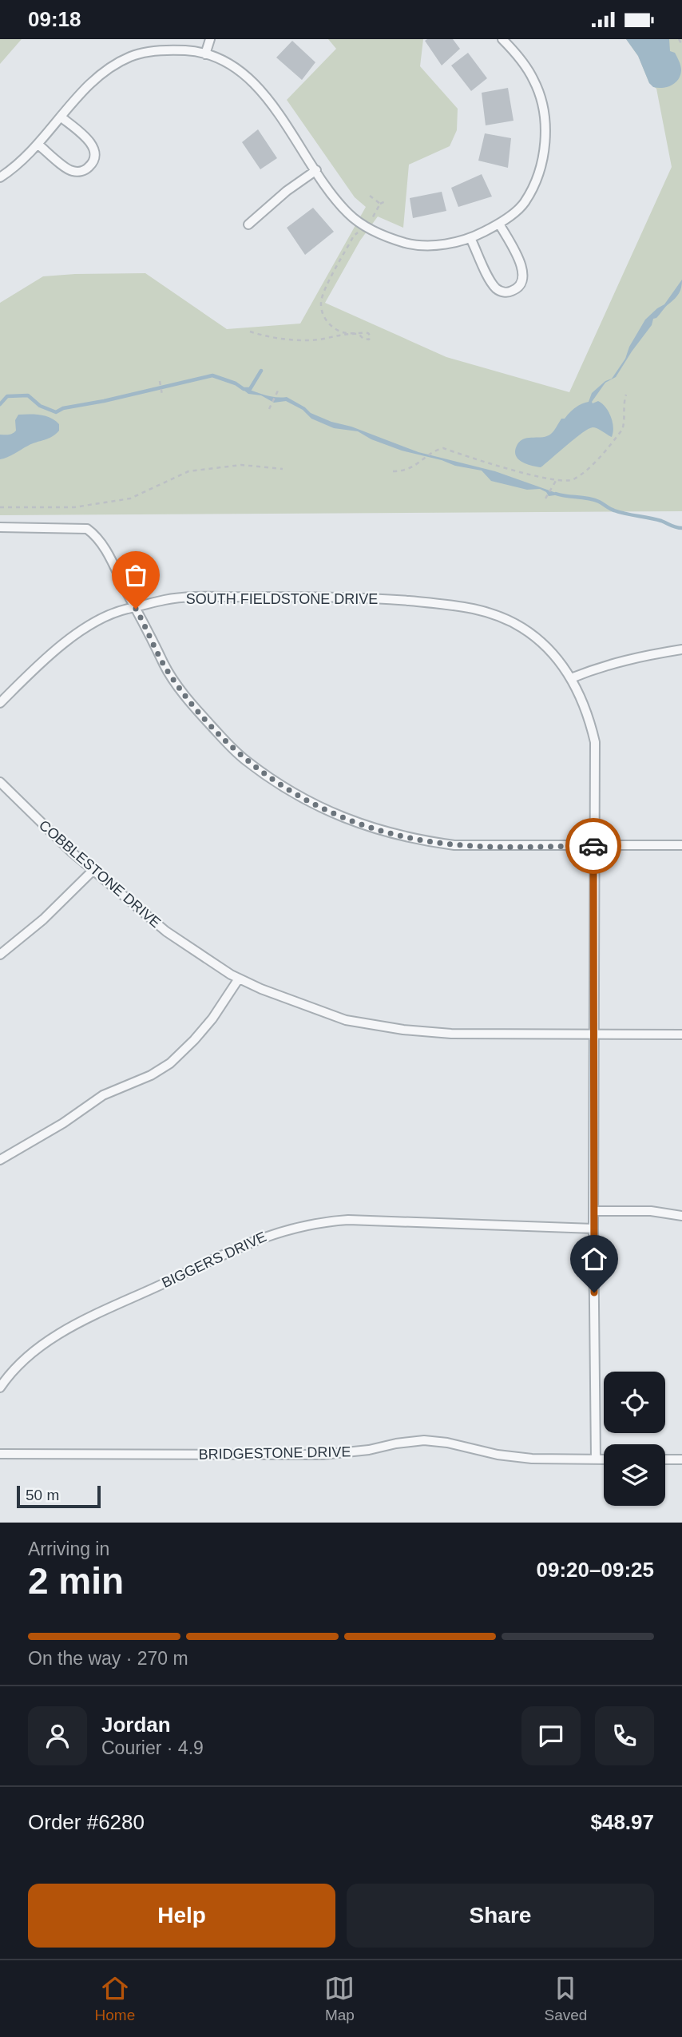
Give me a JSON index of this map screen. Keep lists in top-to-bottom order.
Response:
{
  "streets": {
    "street": [
      "SOUTH FIELDSTONE DRIVE",
      "COBBLESTONE DRIVE",
      "BIGGERS DRIVE",
      "BRIDGESTONE DRIVE"
    ]
  },
  "crossings": [
    ["SOUTH FIELDSTONE DRIVE", "COBBLESTONE DRIVE"],
    ["SOUTH FIELDSTONE DRIVE", "BIGGERS DRIVE"],
    ["SOUTH FIELDSTONE DRIVE", "BRIDGESTONE DRIVE"]
  ],
  "scale_bar": "50 m",
  "page": {
    "status": "09:18",
    "scale": "50 m",
    "heading": ["2 min", "Arriving in", "09:20–09:25"],
    "panel": [
      "Jordan",
      "Courier · 4.9",
      "Order #6280",
      "$48.97"
    ],
    "bar": "On the way · 270 m",
    "buttons": ["Help", "Share"],
    "tabs": ["Home", "Map", "Saved"]
  }
}
